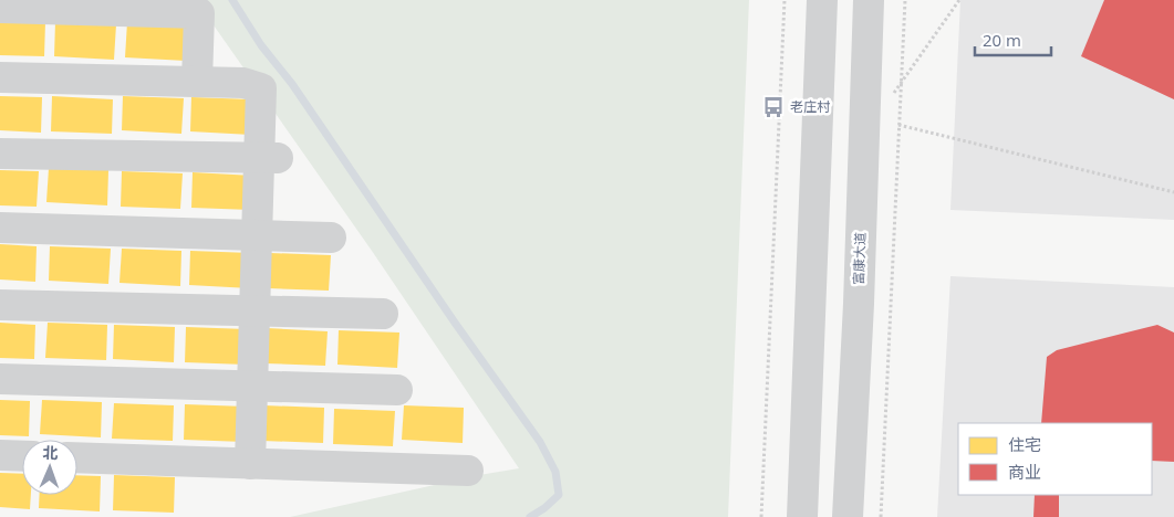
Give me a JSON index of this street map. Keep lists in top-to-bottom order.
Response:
{
  "streets": {
    "street": ["富康大道"]
  },
  "places": {
    "bus stop": ["老庄村"]
  },
  "legend": ["住宅", "商业"],
  "scale_bar": "20 m",
  "north": "top"
}
